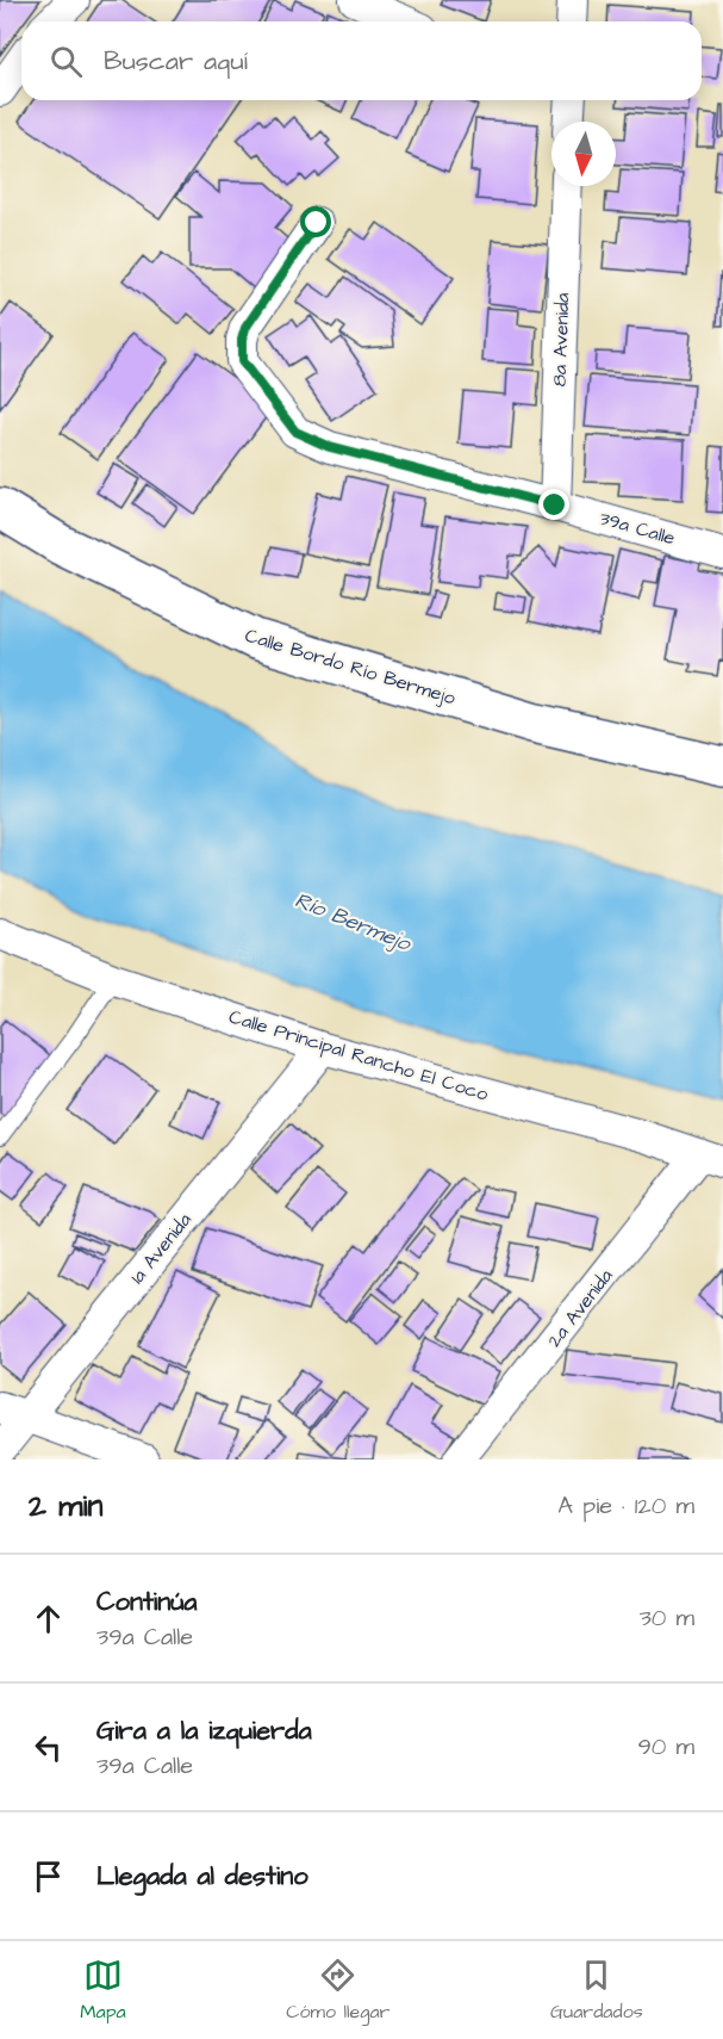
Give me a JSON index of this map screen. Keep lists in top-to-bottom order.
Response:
{
  "streets": {
    "main road": ["Calle Bordo Río Bermejo"],
    "street": [
      "8a Avenida",
      "39a Calle",
      "Calle Principal Rancho El Coco",
      "1a Avenida",
      "2a Avenida"
    ]
  },
  "crossings": [
    ["8a Avenida", "39a Calle"],
    ["Calle Principal Rancho El Coco", "1a Avenida"],
    ["Calle Principal Rancho El Coco", "2a Avenida"]
  ],
  "water": ["Río Bermejo"],
  "north": "bottom",
  "page": {
    "search": "Buscar aquí",
    "heading": ["2 min", "A pie · 120 m"],
    "list": [
      ["Continúa", "39a Calle", "30 m"],
      ["Gira a la izquierda", "39a Calle", "90 m"],
      "Llegada al destino"
    ],
    "nav": ["Mapa", "Cómo llegar", "Guardados"]
  }
}
